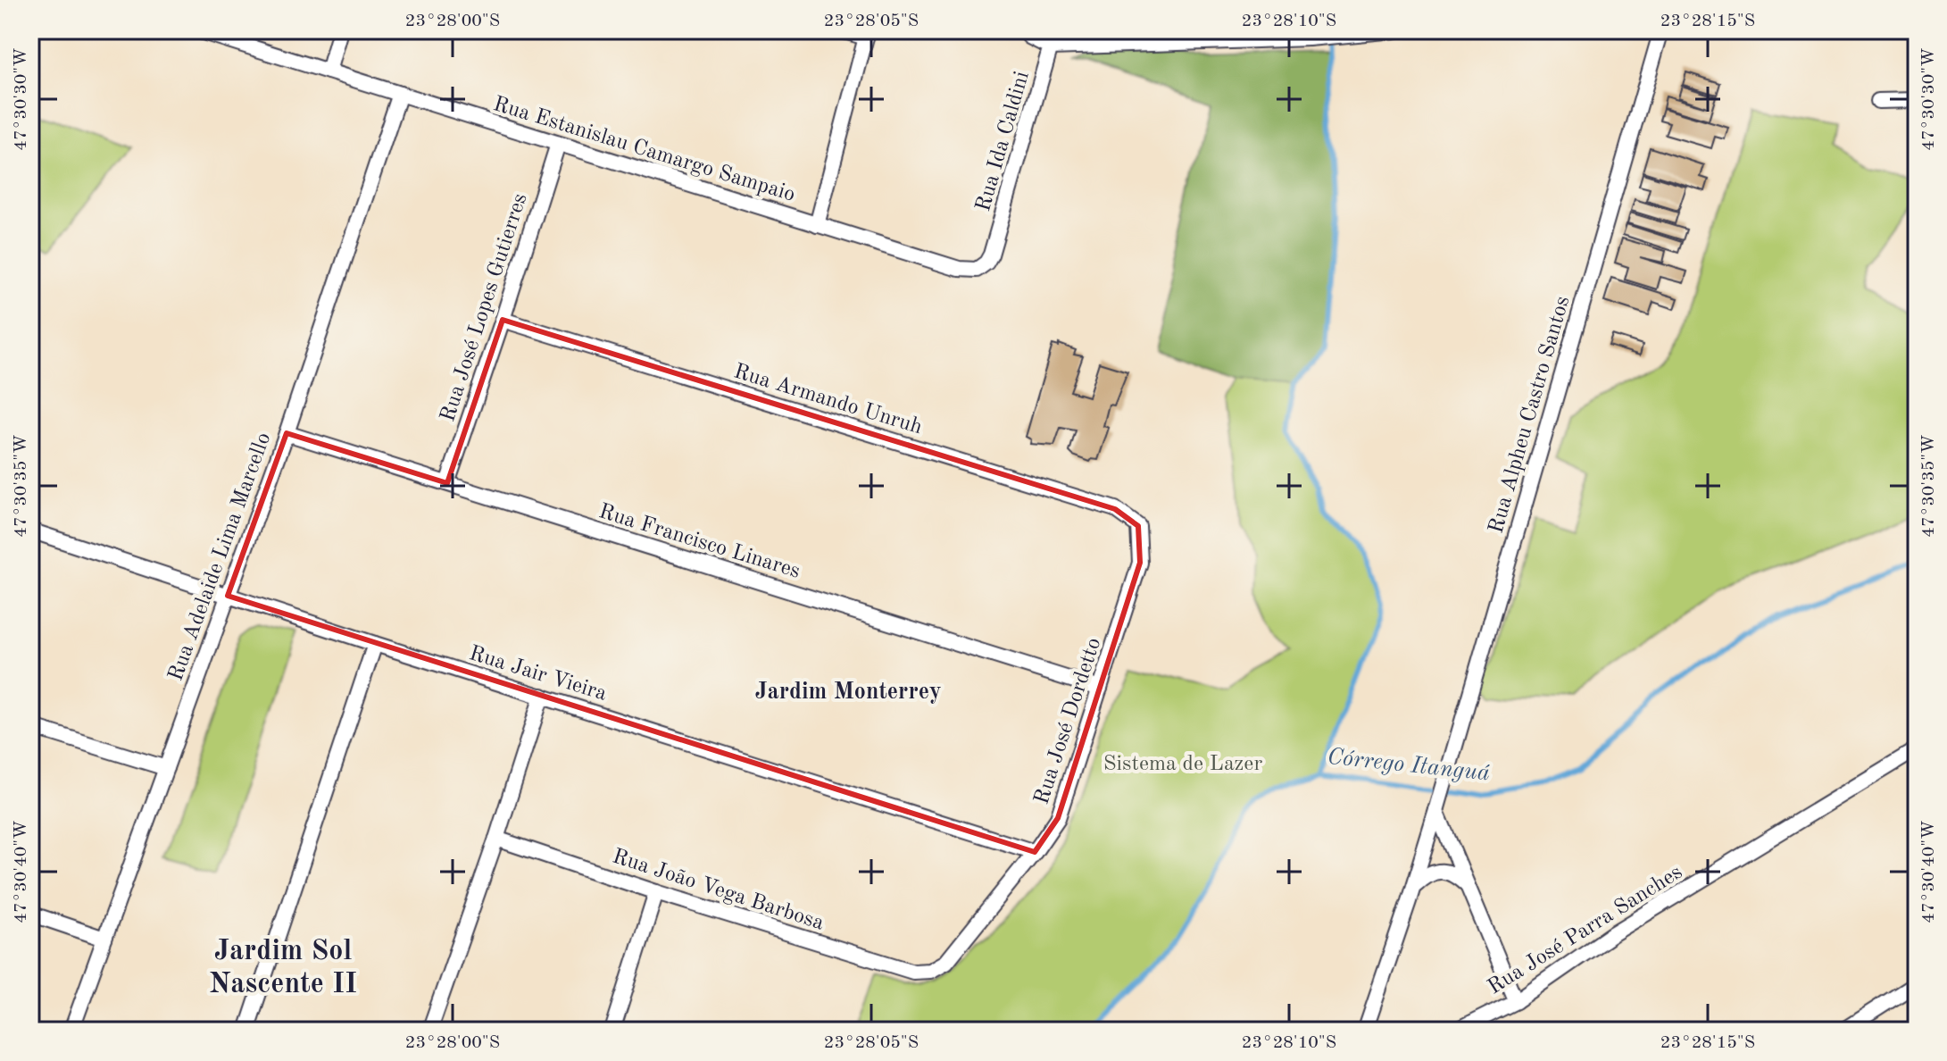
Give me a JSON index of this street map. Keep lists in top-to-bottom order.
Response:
{
  "streets": {
    "street": [
      "Rua Ida Caldini",
      "Rua Estanislau Camargo Sampaio",
      "Rua José Lopes Gutierres",
      "Rua Armando Unruh",
      "Rua Alpheu Castro Santos",
      "Rua Francisco Linares",
      "Rua Adelaide Lima Marcello",
      "Rua Jair Vieira",
      "Rua José Dordetto",
      "Rua João Vega Barbosa",
      "Rua José Parra Sanches"
    ]
  },
  "crossings": [
    ["Rua Ida Caldini", "Rua Estanislau Camargo Sampaio"],
    ["Rua Estanislau Camargo Sampaio", "Rua José Lopes Gutierres"],
    ["Rua Estanislau Camargo Sampaio", "Rua Adelaide Lima Marcello"],
    ["Rua José Lopes Gutierres", "Rua Armando Unruh"],
    ["Rua José Lopes Gutierres", "Rua Francisco Linares"],
    ["Rua Armando Unruh", "Rua José Dordetto"],
    ["Rua Francisco Linares", "Rua Adelaide Lima Marcello"],
    ["Rua Francisco Linares", "Rua José Dordetto"],
    ["Rua Adelaide Lima Marcello", "Rua Jair Vieira"],
    ["Rua Jair Vieira", "Rua José Dordetto"],
    ["Rua José Dordetto", "Rua João Vega Barbosa"]
  ],
  "districts": ["Jardim Monterrey", "Jardim Sol Nascente II"],
  "water": ["Córrego Itanguá"],
  "parks": ["Sistema de Lazer"],
  "coordinates": [
    "23°28'00\"S",
    "23°28'05\"S",
    "23°28'10\"S",
    "23°28'15\"S",
    "47°30'30\"W",
    "47°30'35\"W",
    "47°30'40\"W"
  ]
}
